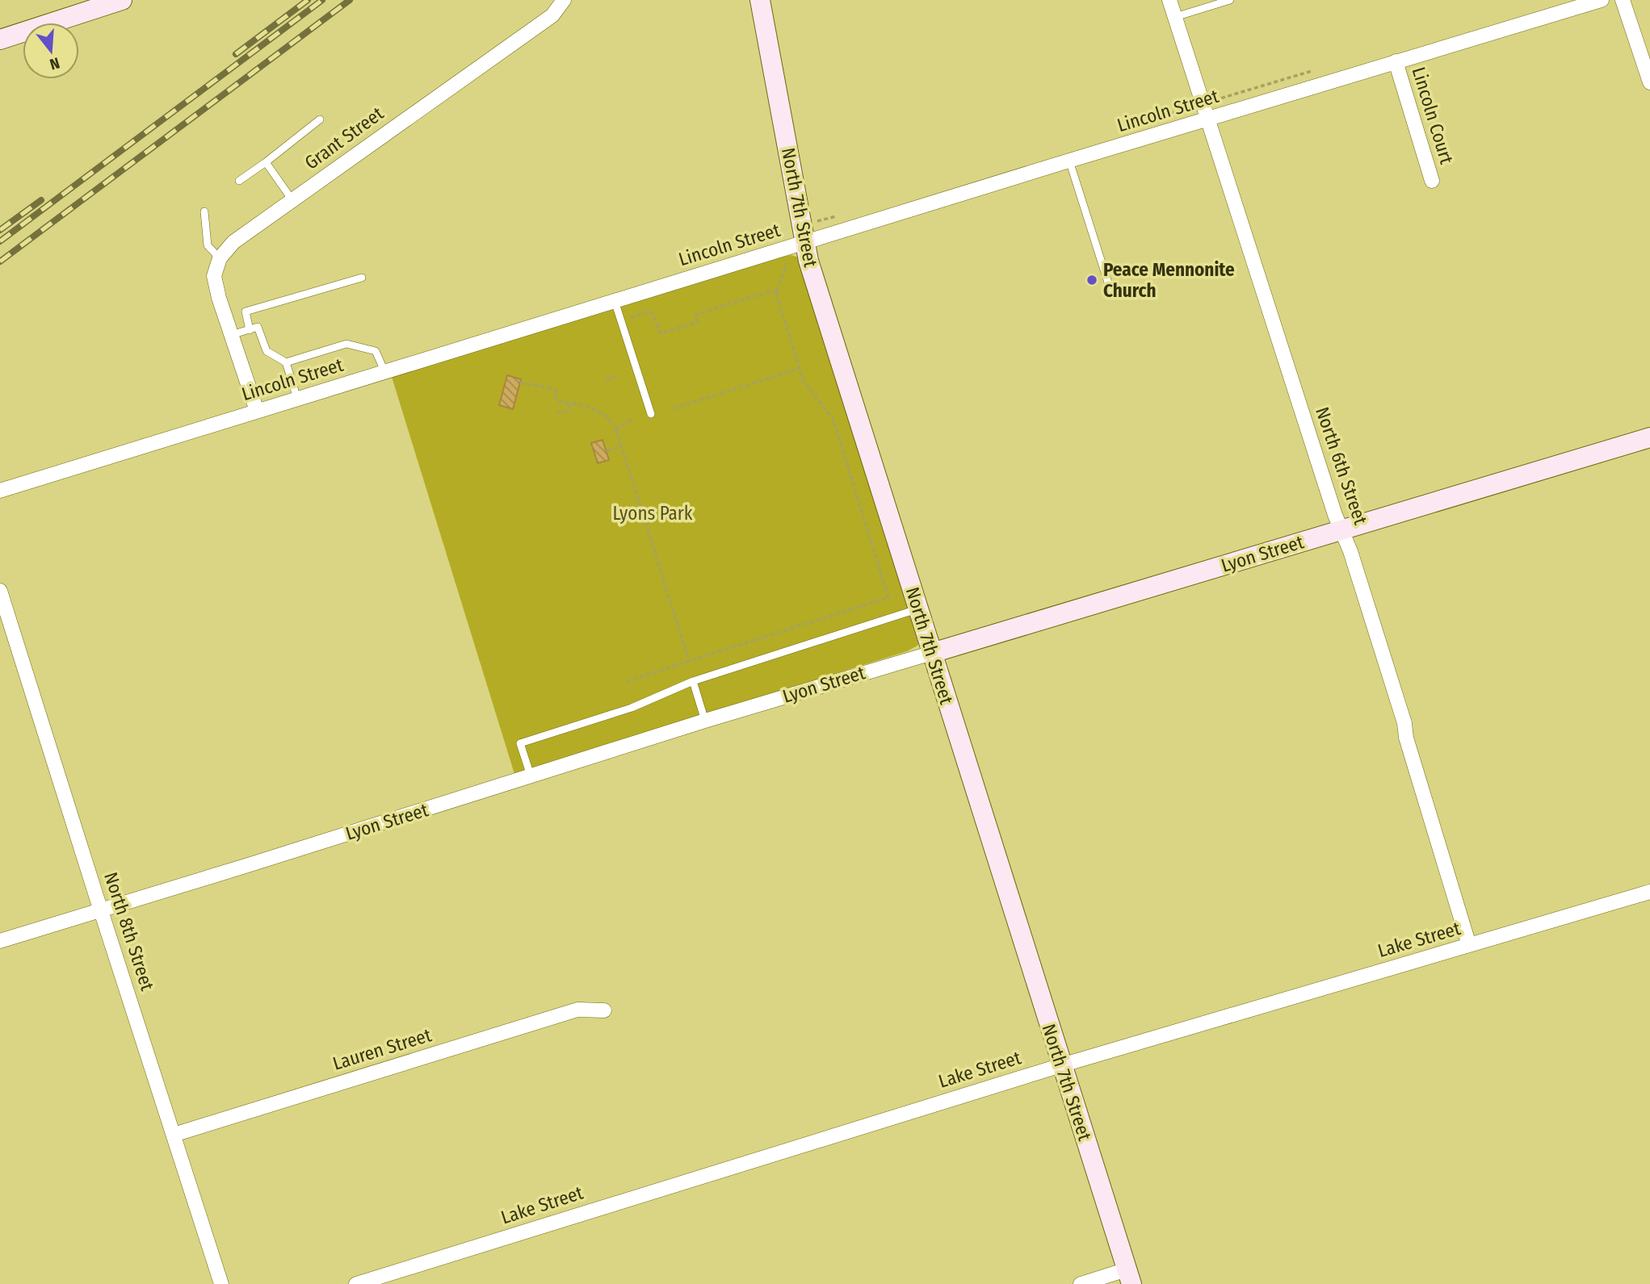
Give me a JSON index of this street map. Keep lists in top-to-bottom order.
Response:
{
  "streets": {
    "street": [
      "Lincoln Street",
      "Lincoln Court",
      "Grant Street",
      "North 7th Street",
      "North 6th Street",
      "Lyon Street",
      "North 8th Street",
      "Lake Street",
      "Lauren Street"
    ]
  },
  "crossings": [
    ["Lincoln Street", "Lincoln Court"],
    ["Lincoln Street", "North 7th Street"],
    ["Lincoln Street", "North 6th Street"],
    ["North 7th Street", "Lyon Street"],
    ["North 7th Street", "Lake Street"],
    ["North 6th Street", "Lyon Street"],
    ["North 6th Street", "Lake Street"],
    ["Lyon Street", "North 8th Street"],
    ["North 8th Street", "Lauren Street"]
  ],
  "parks": ["Lyons Park"],
  "places": ["Peace Mennonite Church"],
  "north": "bottom"
}
